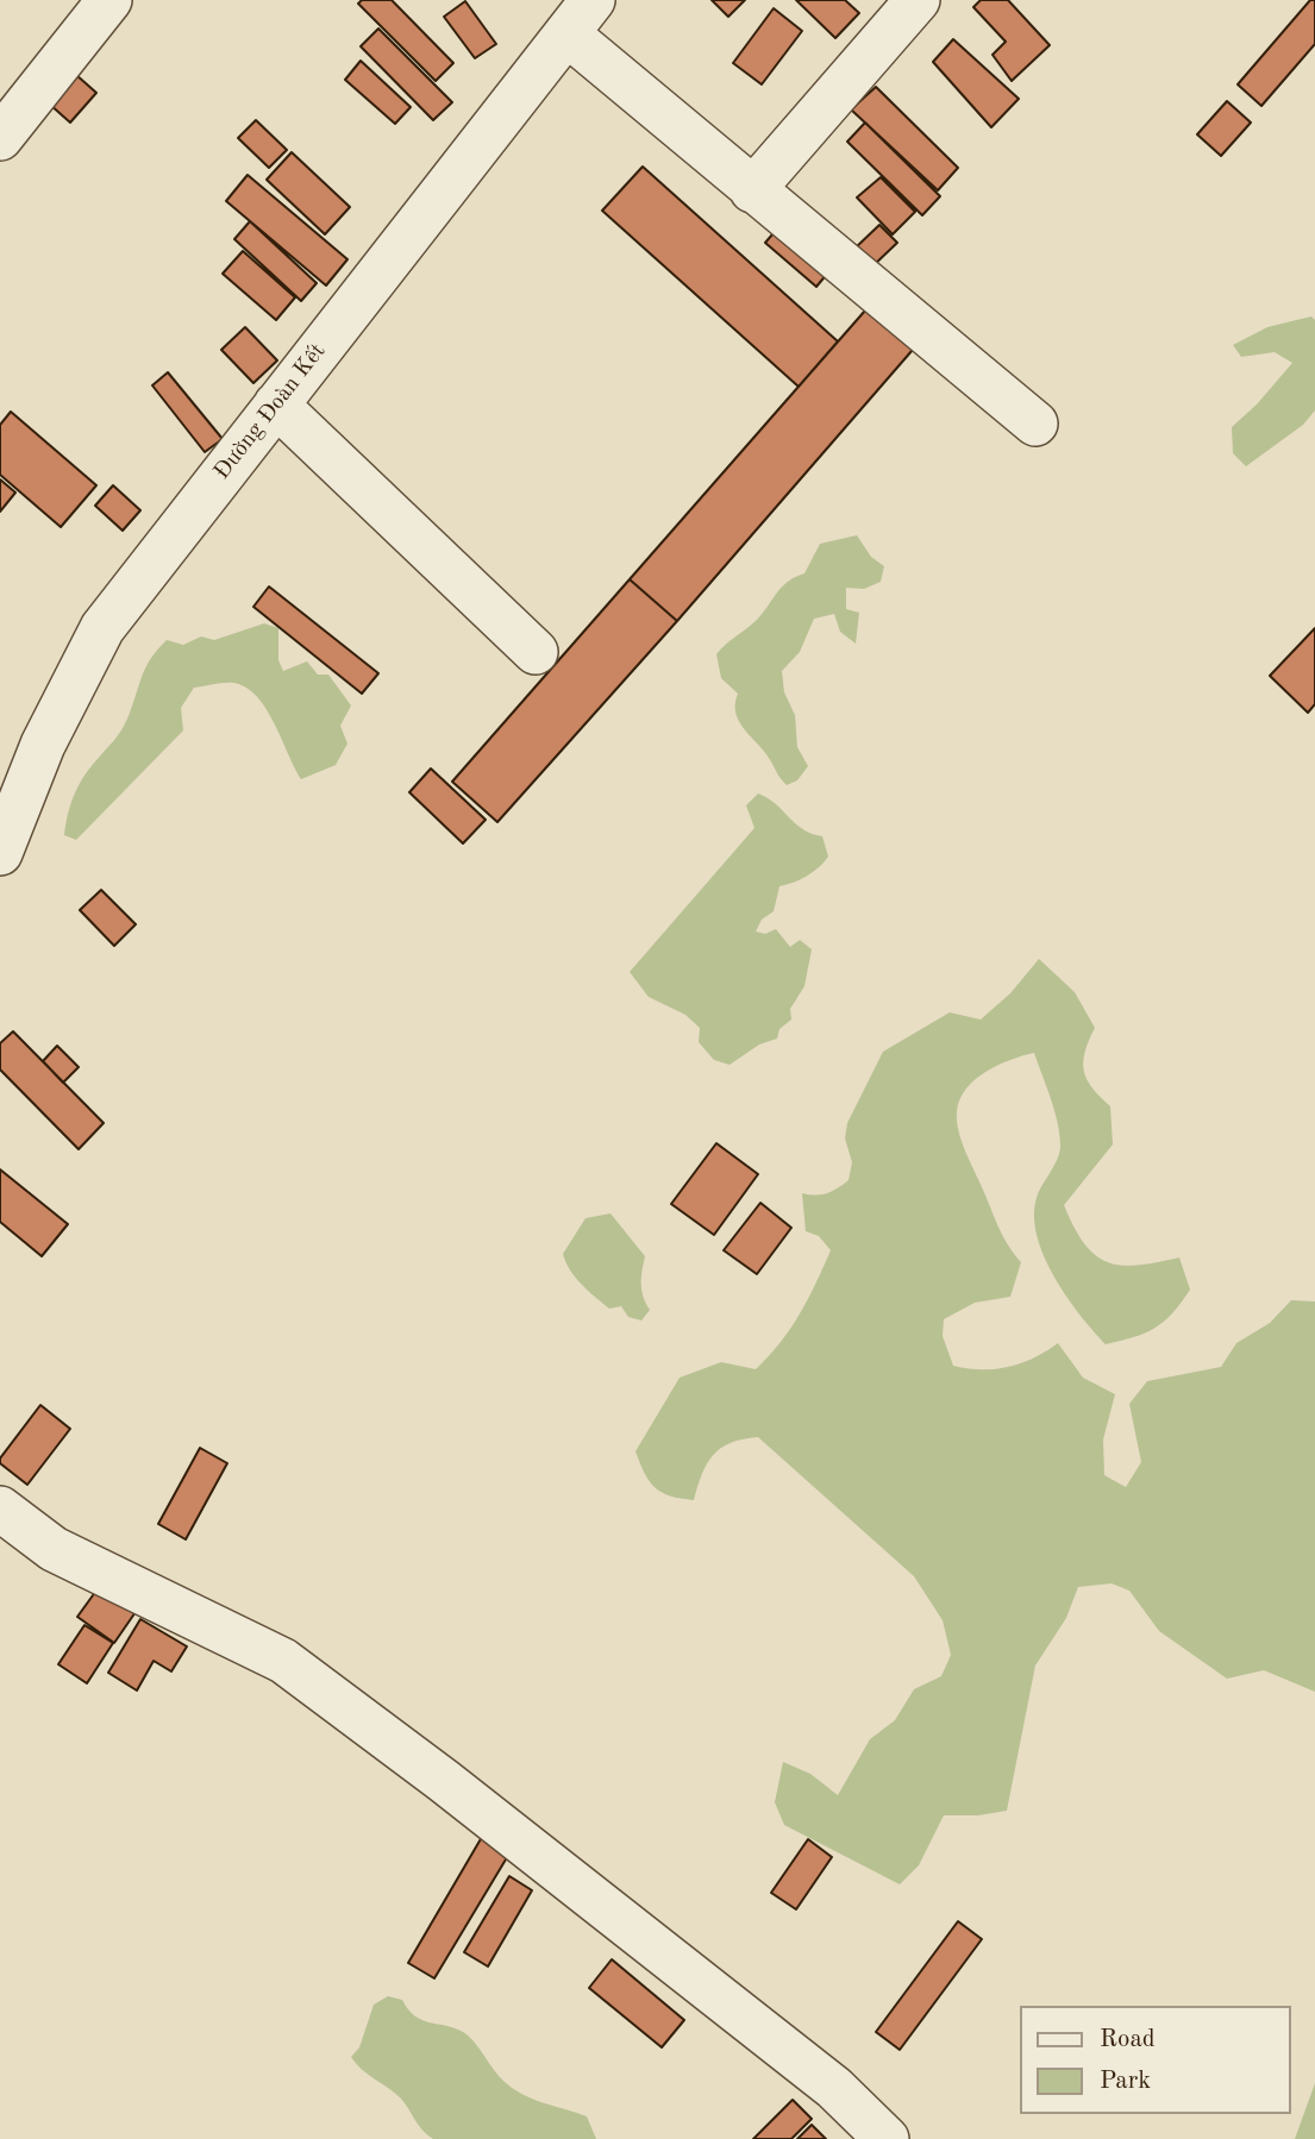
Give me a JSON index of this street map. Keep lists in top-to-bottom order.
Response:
{
  "streets": {
    "street": ["Đường Đoàn Kết"]
  },
  "legend": ["Road", "Park"]
}
